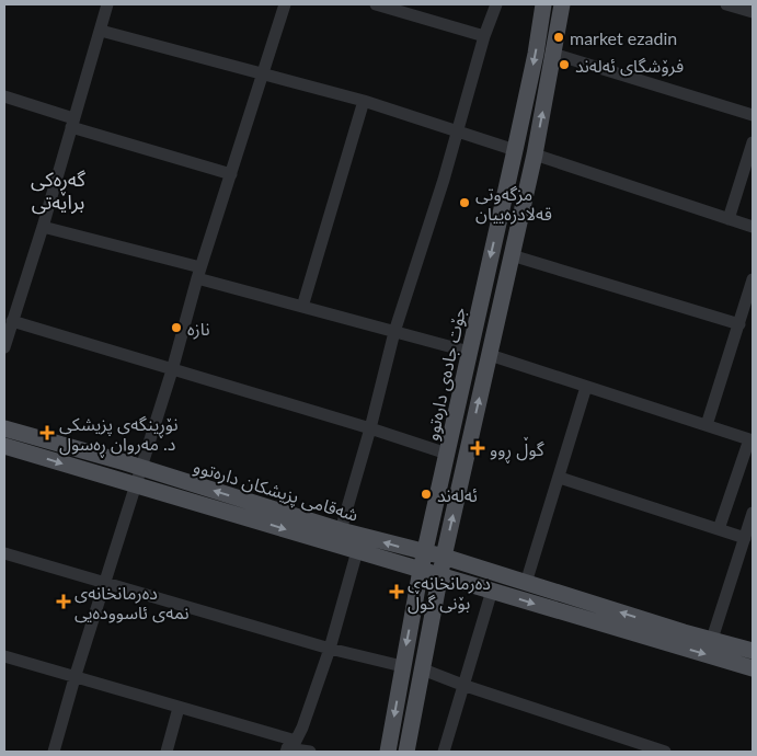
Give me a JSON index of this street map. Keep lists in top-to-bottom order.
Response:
{
  "streets": {
    "main road": ["جۆت جادەی دارەتوو", "شەقامی پزیشکان دارەتوو"]
  },
  "crossings": [
    ["جۆت جادەی دارەتوو", "شەقامی پزیشکان دارەتوو"]
  ],
  "districts": ["گەڕەکی برایەتی"],
  "places": {
    "other": [
      "market ezadin",
      "فرۆشگای ئەلەند",
      "مزگەوتی قەلادزەییان",
      "نازە",
      "ئەلەند"
    ],
    "health": [
      "نۆڕینگەی پزیشکی د. مەروان ڕەسول",
      "گوڵ ڕوو",
      "دەرمانخانەی بۆنی گوڵ",
      "دەرمانخانەی نمەی ئاسوودەیی"
    ]
  }
}
